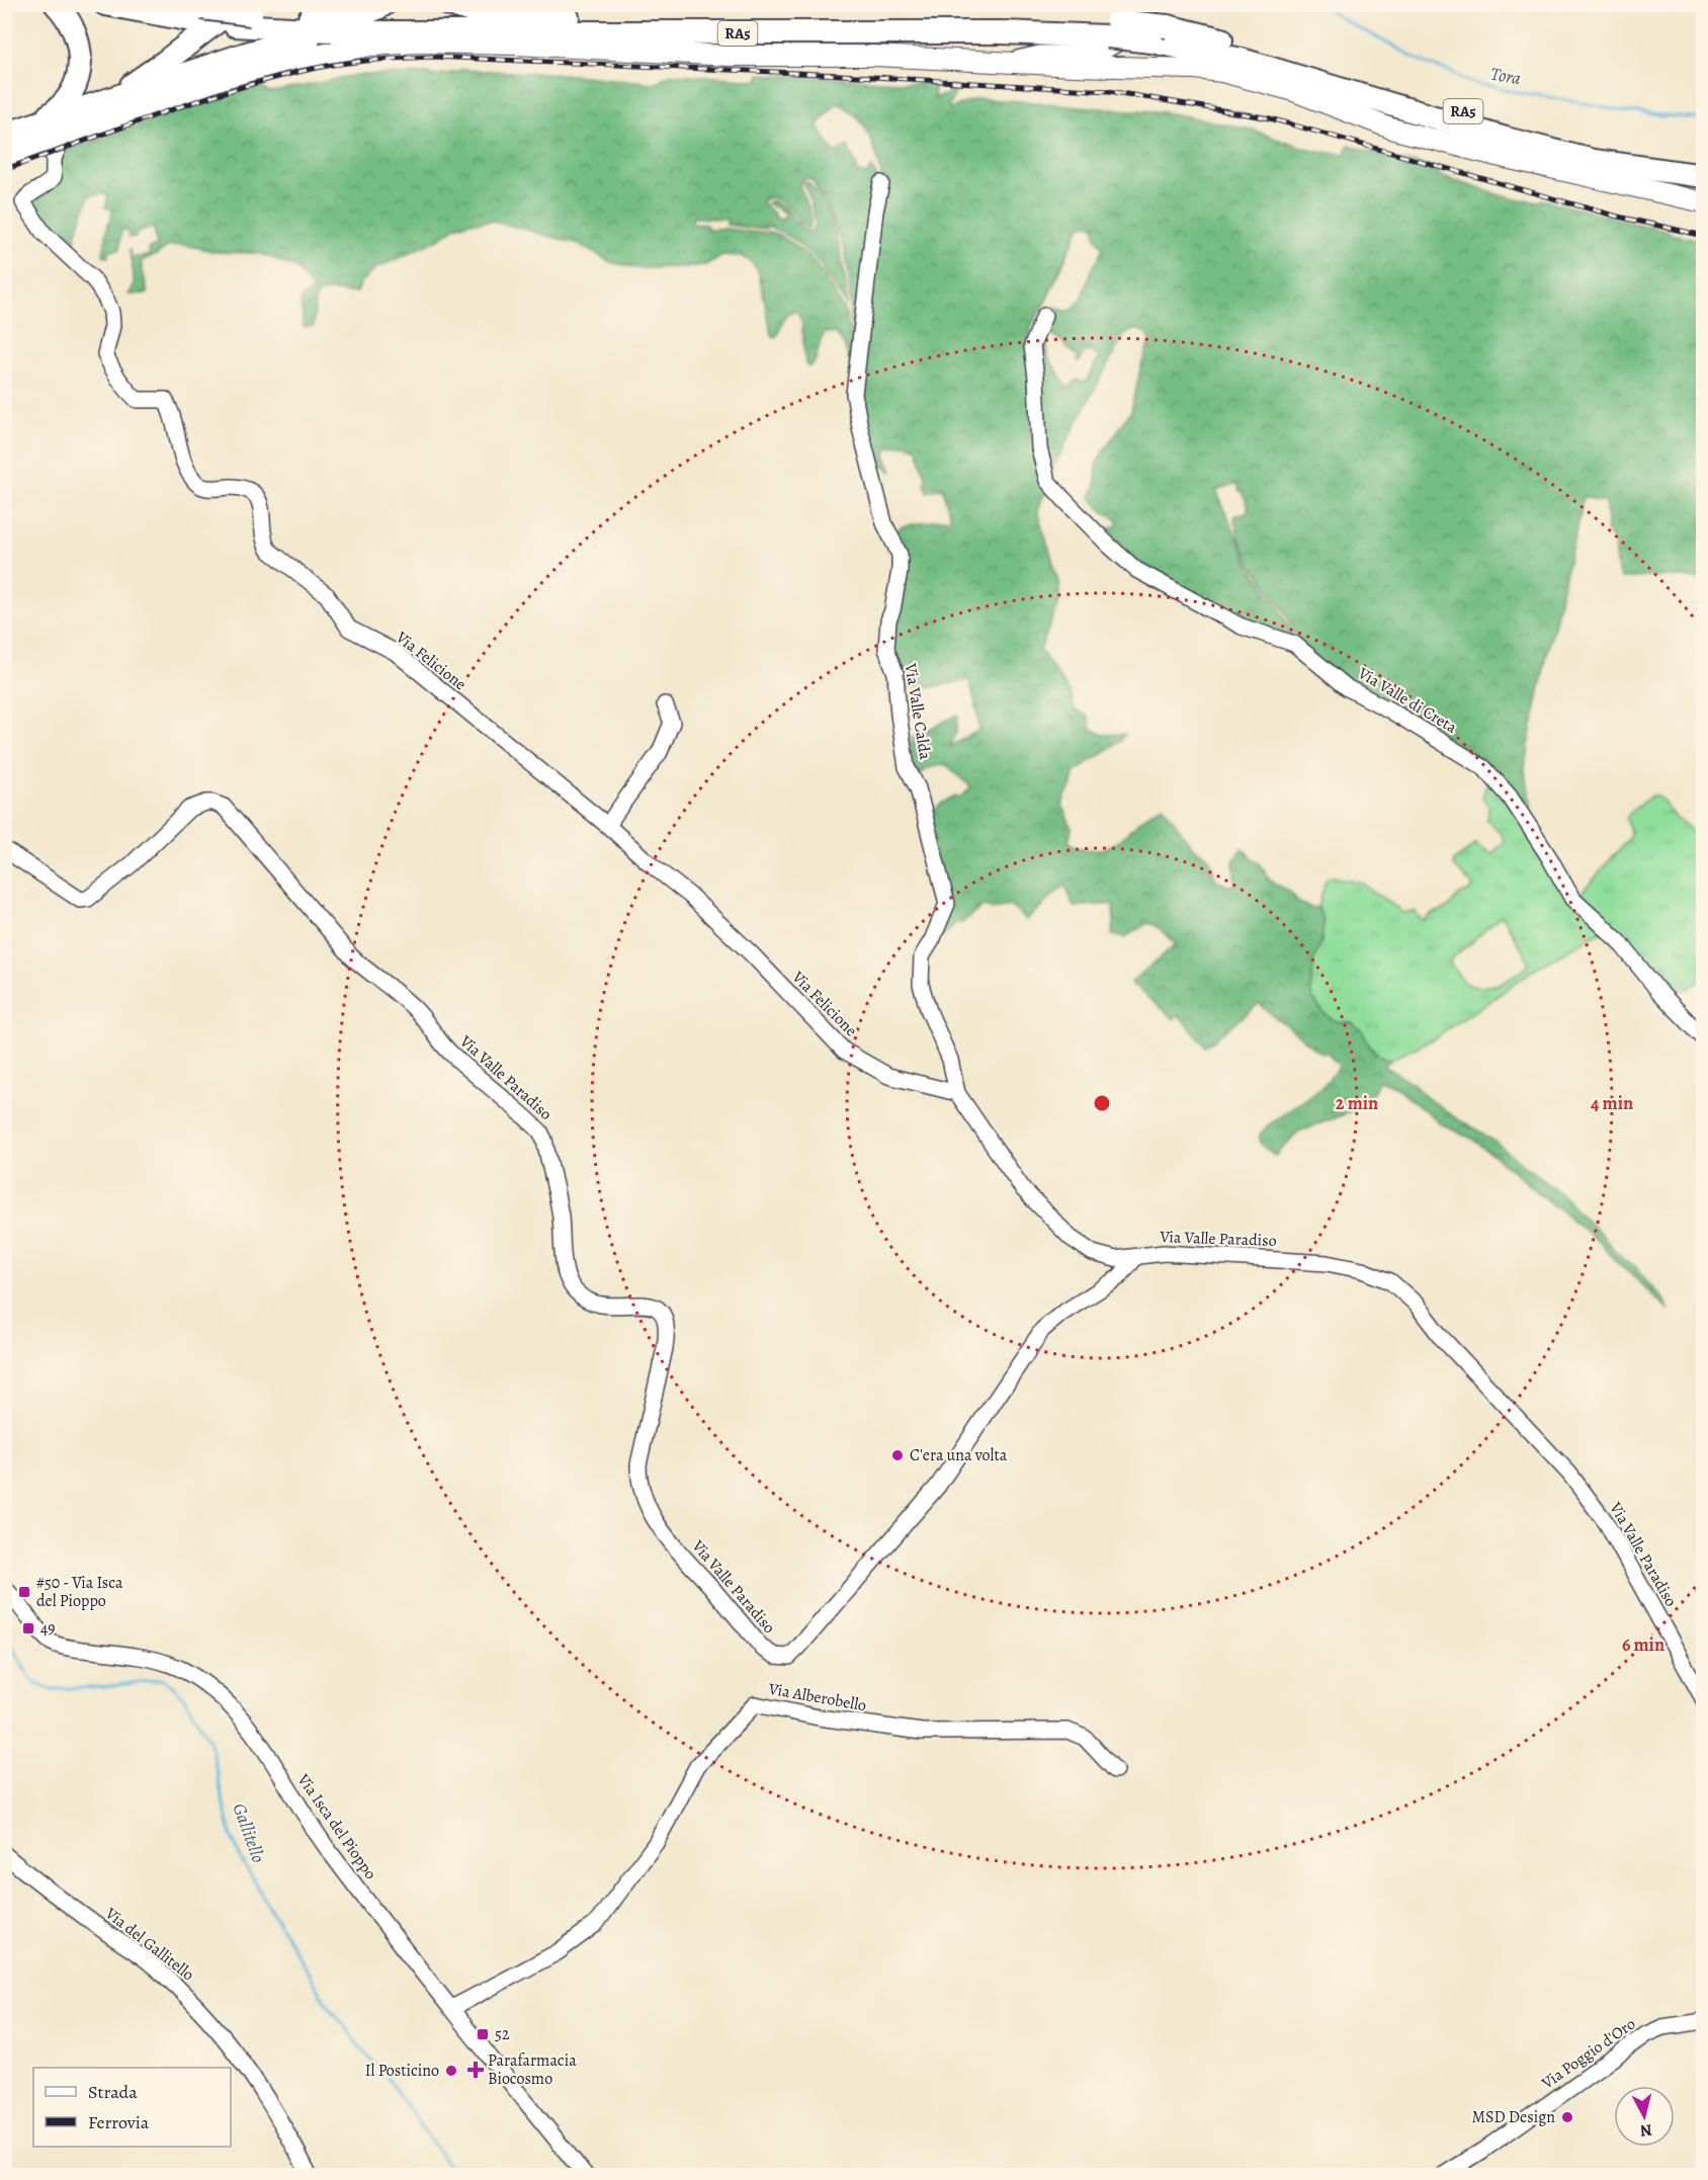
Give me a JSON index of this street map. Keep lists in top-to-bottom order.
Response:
{
  "streets": {
    "highway": ["RA5"],
    "street": [
      "Via Felicione",
      "Via Valle di Creta",
      "Via Valle Calda",
      "Via Valle Paradiso",
      "Via Alberobello",
      "Via Isca del Pioppo",
      "Via del Gallitello",
      "Via Poggio d'Oro"
    ]
  },
  "crossings": [
    ["Via Felicione", "Via Valle Calda"],
    ["Via Alberobello", "Via Isca del Pioppo"]
  ],
  "water": ["Tora", "Gallitello"],
  "places": {
    "other": ["C'era una volta", "Il Posticino", "MSD Design"],
    "transit": ["#50 - Via Isca del Pioppo", "49", "52"],
    "health": ["Parafarmacia Biocosmo"]
  },
  "legend": ["Strada", "Ferrovia"],
  "north": "bottom",
  "rings": ["2 min", "4 min", "6 min"]
}
